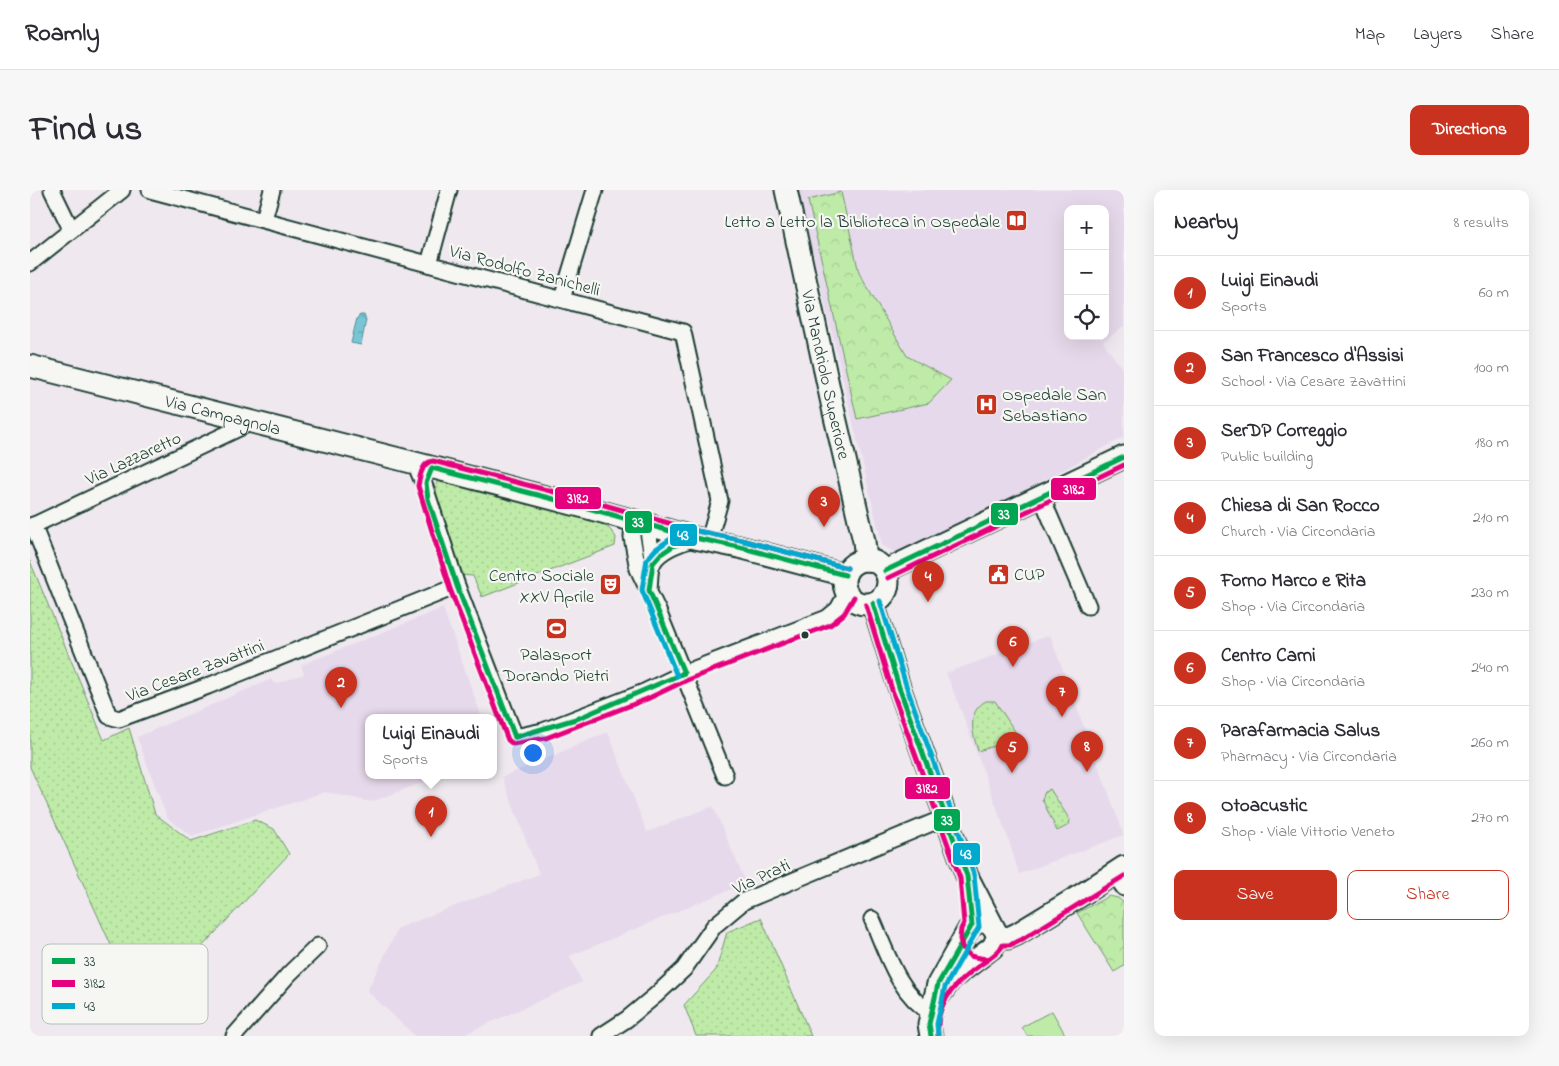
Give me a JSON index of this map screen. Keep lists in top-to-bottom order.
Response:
{
  "streets": {
    "main road": ["Via Mandriolo Superiore", "Via Campagnola"],
    "street": [
      "Via Rodolfo Zanichelli",
      "Via Lazzaretto",
      "Via Cesare Zavattini",
      "Via Prati"
    ]
  },
  "crossings": [
    ["Via Rodolfo Zanichelli", "Via Campagnola"],
    ["Via Mandriolo Superiore", "Via Campagnola"],
    ["Via Campagnola", "Via Lazzaretto"],
    ["Via Lazzaretto", "Via Cesare Zavattini"]
  ],
  "places": {
    "library": ["Letto a Letto la Biblioteca in Ospedale"],
    "hospital": ["Ospedale San Sebastiano"],
    "public building": ["CUP"],
    "theatre": ["Centro Sociale XXV Aprile"],
    "sports": ["Palasport Dorando Pietri"]
  },
  "lines": ["transit line 33", "transit line 3I82", "transit line 43"],
  "legend": ["33", "3I82", "43"],
  "page": {
    "header": "Roamly",
    "nav": ["Map", "Layers", "Share"],
    "title": "Find us",
    "buttons": [
      "Directions",
      ["Save", "Share"]
    ],
    "heading": ["Nearby", "8 results"],
    "map_buttons": ["+", "−"],
    "list": [
      {
        "mark": "1",
        "name": "Luigi Einaudi",
        "note": "Sports",
        "value": "60 m"
      },
      {
        "mark": "2",
        "name": "San Francesco d'Assisi",
        "note": "School · Via Cesare Zavattini",
        "value": "100 m"
      },
      {
        "mark": "3",
        "name": "SerDP Correggio",
        "note": "Public building",
        "value": "180 m"
      },
      {
        "mark": "4",
        "name": "Chiesa di San Rocco",
        "note": "Church · Via Circondaria",
        "value": "210 m"
      },
      {
        "mark": "5",
        "name": "Forno Marco e Rita",
        "note": "Shop · Via Circondaria",
        "value": "230 m"
      },
      {
        "mark": "6",
        "name": "Centro Carni",
        "note": "Shop · Via Circondaria",
        "value": "240 m"
      },
      {
        "mark": "7",
        "name": "Parafarmacia Salus",
        "note": "Pharmacy · Via Circondaria",
        "value": "260 m"
      },
      {
        "mark": "8",
        "name": "Otoacustic",
        "note": "Shop · Viale Vittorio Veneto",
        "value": "270 m"
      }
    ],
    "pins": [
      "3",
      "4",
      "6",
      "2",
      "7",
      "8",
      "5",
      "1"
    ],
    "popup": ["Luigi Einaudi", "Sports"]
  }
}
